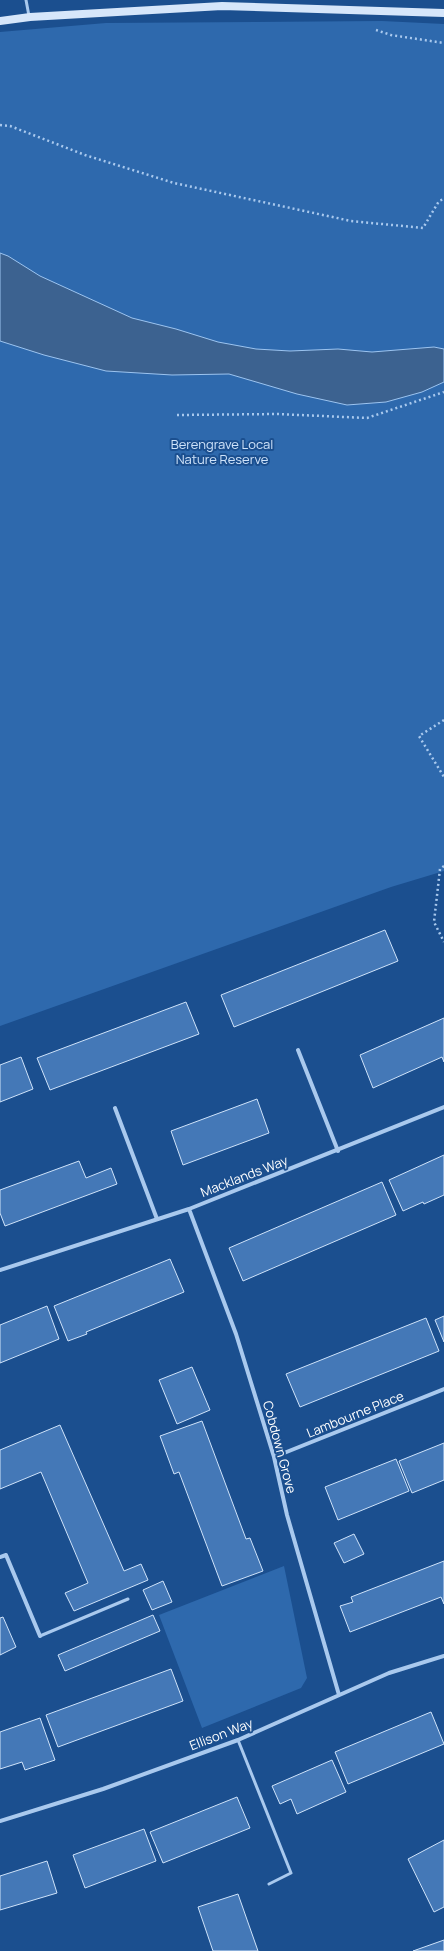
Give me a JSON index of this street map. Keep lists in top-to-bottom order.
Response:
{
  "streets": {
    "street": [
      "Macklands Way",
      "Lambourne Place",
      "Cobdown Grove",
      "Ellison Way"
    ]
  },
  "crossings": [
    ["Macklands Way", "Cobdown Grove"],
    ["Lambourne Place", "Cobdown Grove"],
    ["Cobdown Grove", "Ellison Way"]
  ],
  "parks": ["Berengrave Local Nature Reserve"]
}
